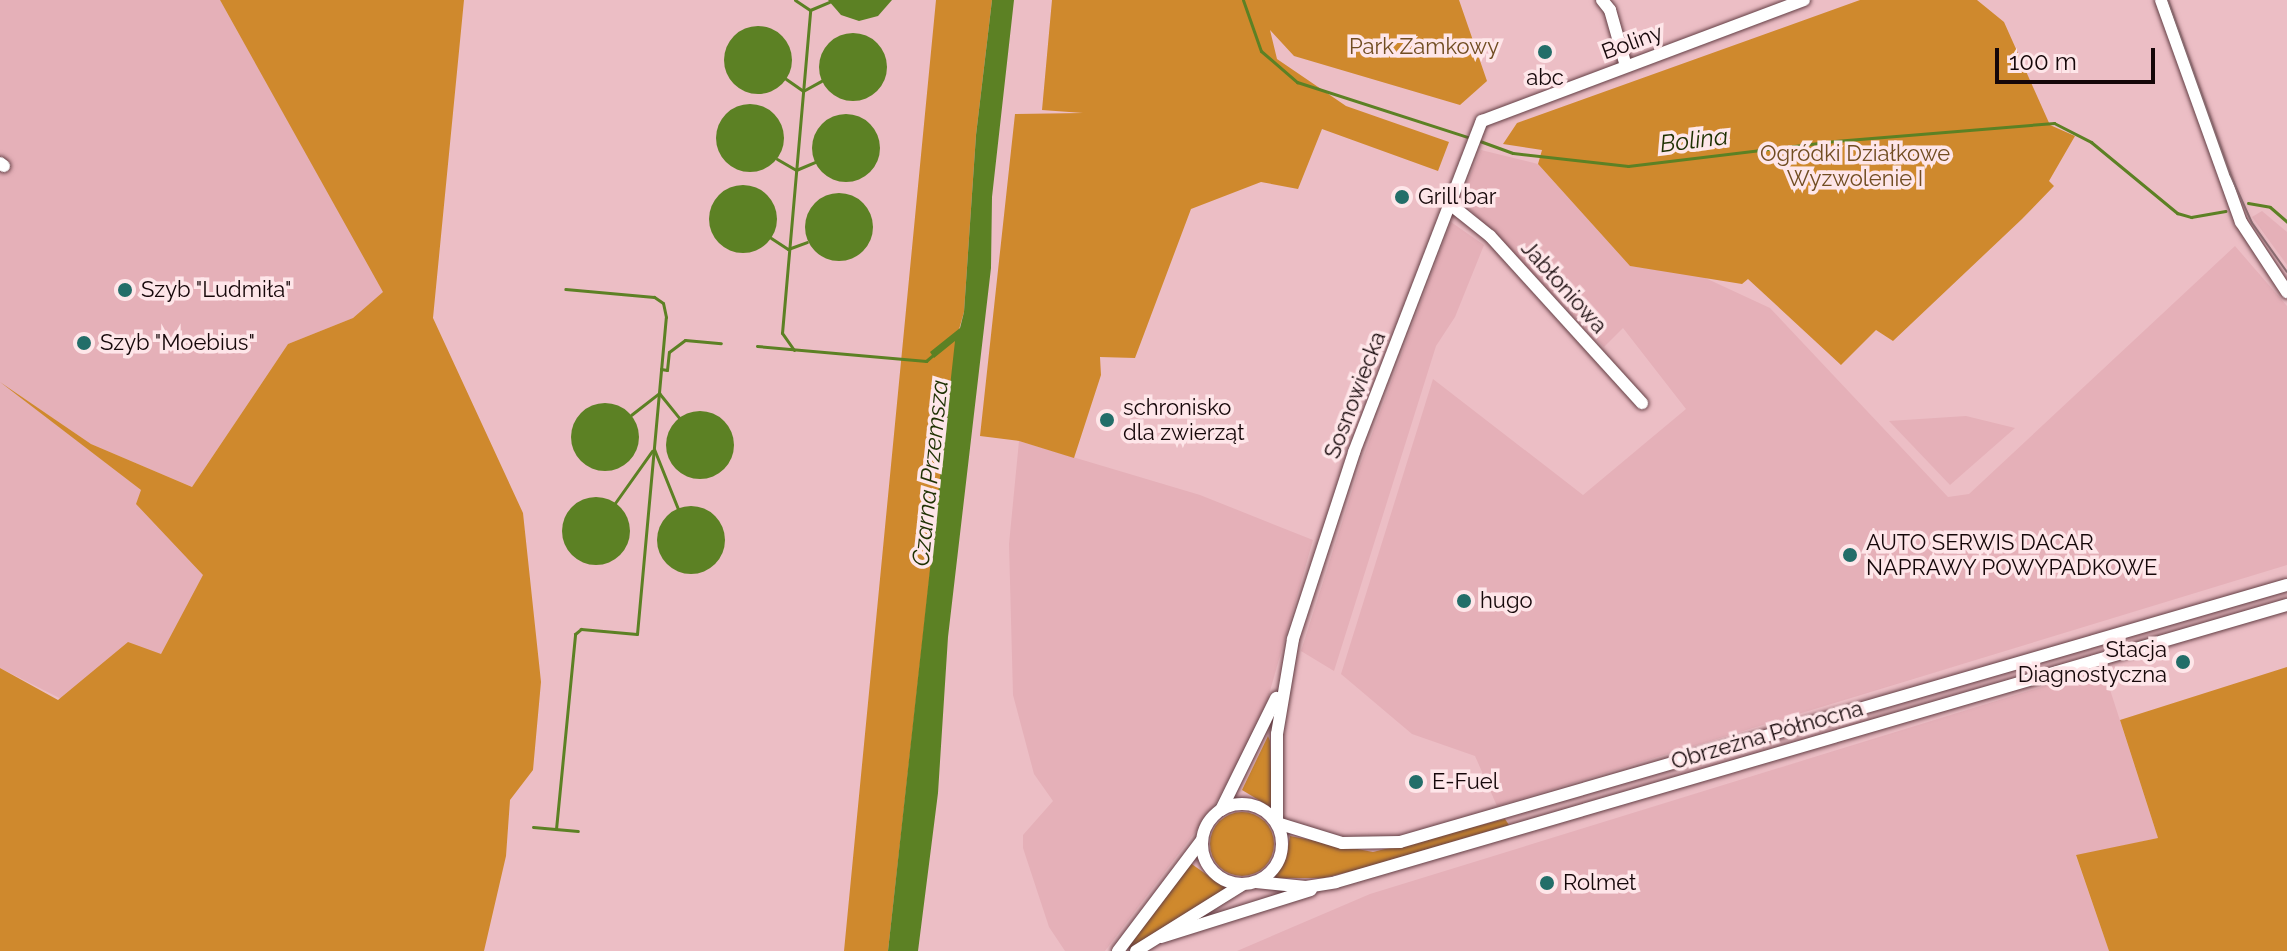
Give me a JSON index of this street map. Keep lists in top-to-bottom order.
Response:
{
  "streets": {
    "street": [
      "Boliny",
      "Jabłoniowa",
      "Sosnowiecka",
      "Obrzeżna Północna"
    ]
  },
  "crossings": [
    ["Boliny", "Sosnowiecka"],
    ["Jabłoniowa", "Sosnowiecka"],
    ["Sosnowiecka", "Obrzeżna Północna"]
  ],
  "water": ["Bolina", "Czarna Przemsza"],
  "parks": ["Park Zamkowy", "Ogródki Działkowe Wyzwolenie I"],
  "places": [
    "abc",
    "Grill bar",
    "Szyb \"Ludmiła\"",
    "Szyb \"Moebius\"",
    "schronisko dla zwierząt",
    "AUTO SERWIS DACAR NAPRAWY POWYPADKOWE",
    "hugo",
    "Stacja Diagnostyczna",
    "E-Fuel",
    "Rolmet"
  ],
  "scale_bar": "100 m"
}
